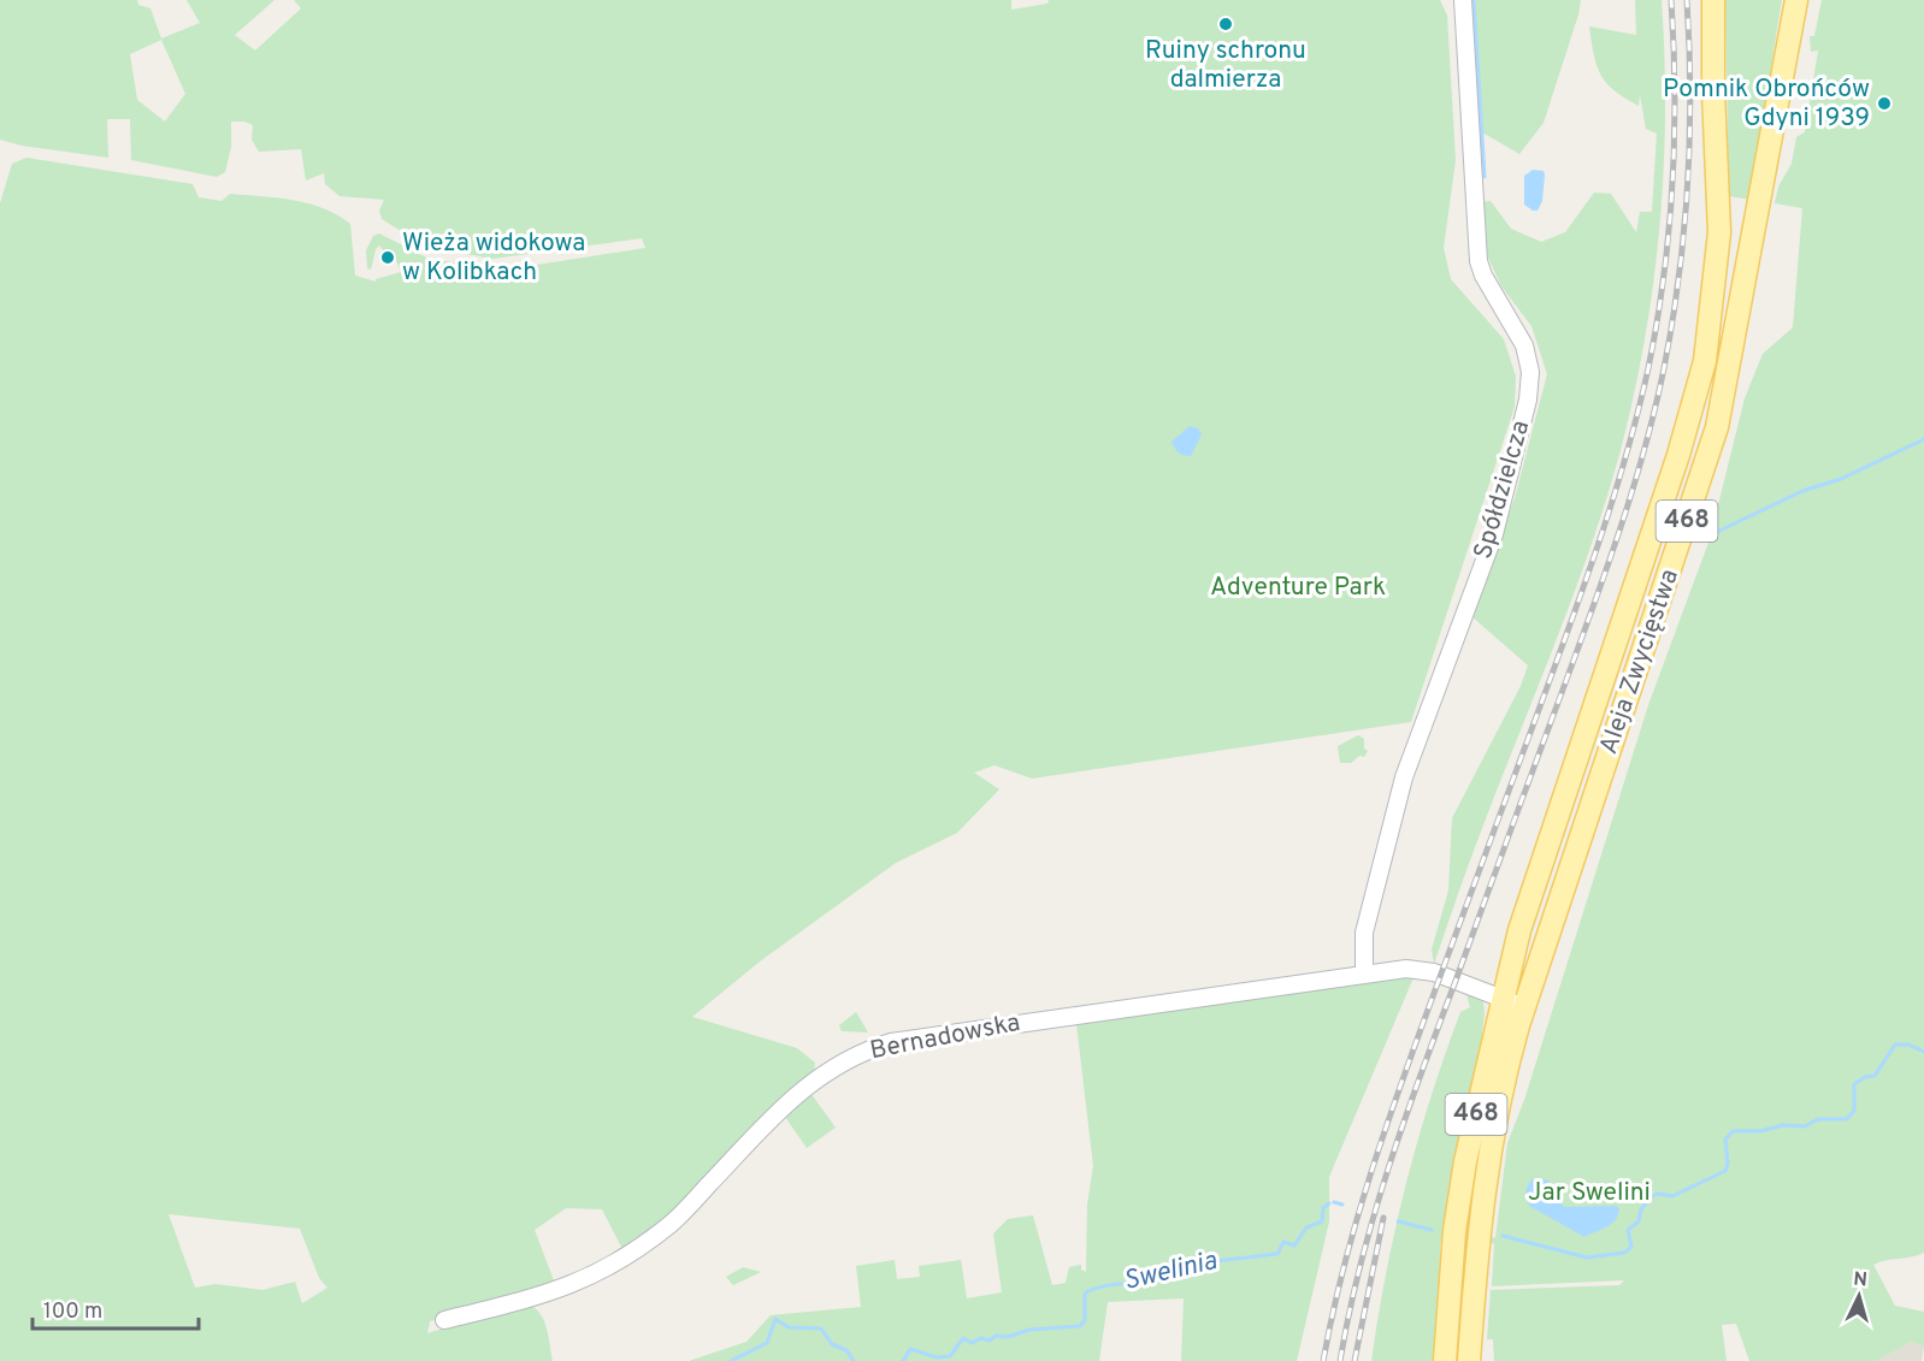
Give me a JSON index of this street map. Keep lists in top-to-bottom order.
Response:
{
  "streets": {
    "main road": ["468", "Aleja Zwycięstwa"],
    "street": ["Spółdzielcza", "Bernadowska"]
  },
  "crossings": [
    ["Spółdzielcza", "Bernadowska"],
    ["Aleja Zwycięstwa", "Bernadowska"]
  ],
  "water": ["Swelinia"],
  "parks": ["Adventure Park", "Jar Swelini"],
  "places": ["Ruiny schronu dalmierza", "Pomnik Obrońców Gdyni 1939", "Wieża widokowa w Kolibkach"],
  "scale_bar": "100 m",
  "north": "top"
}
